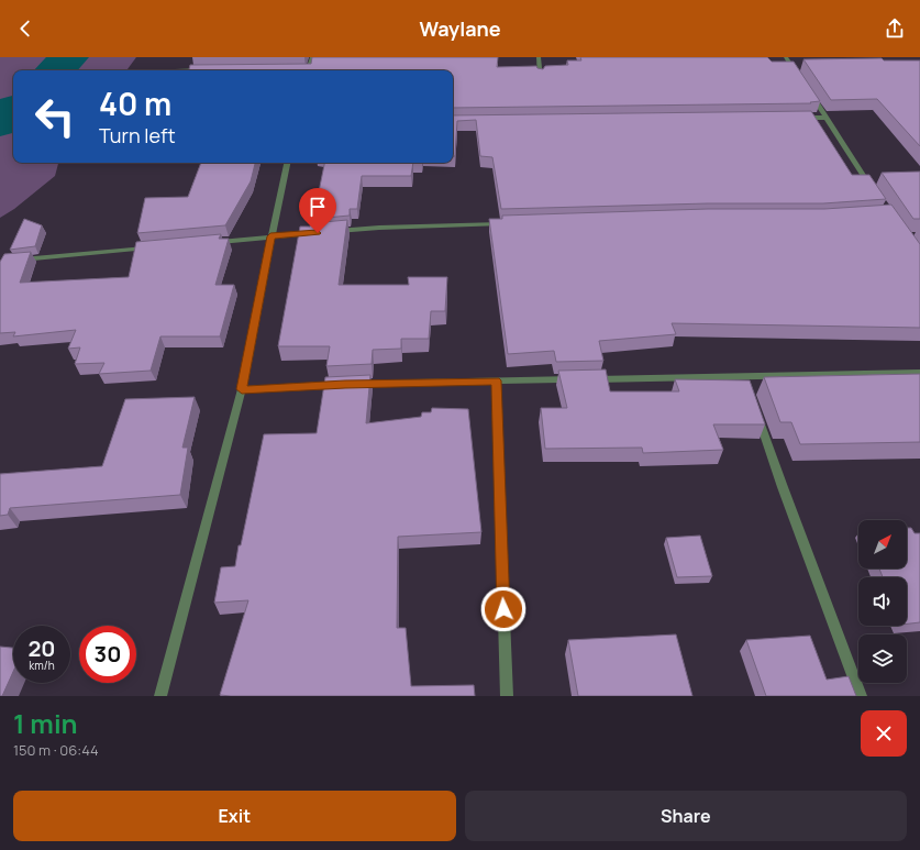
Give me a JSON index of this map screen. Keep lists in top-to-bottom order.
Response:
{
  "north": "top right",
  "page": {
    "header": "Waylane",
    "turn": ["40 m", "Turn left"],
    "speed": "20 km/h",
    "limit": "30",
    "heading": ["1 min", "150 m · 06:44"],
    "buttons": ["Exit", "Share"]
  }
}
